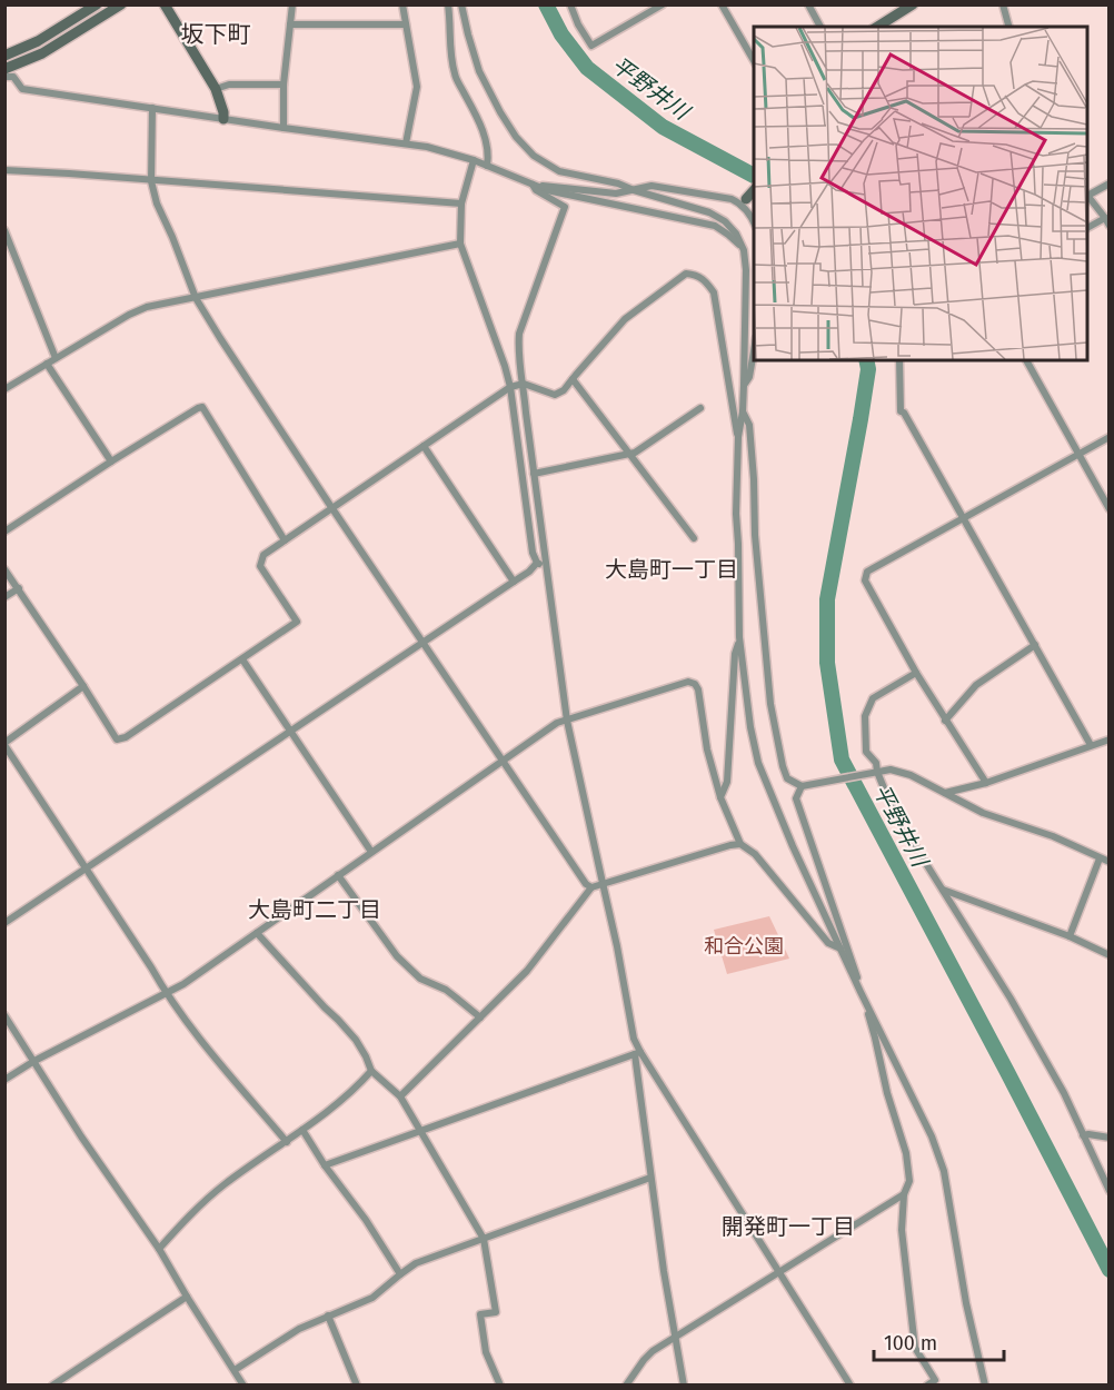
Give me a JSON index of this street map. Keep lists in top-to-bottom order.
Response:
{
  "districts": [
    "坂下町",
    "大島町一丁目",
    "大島町二丁目",
    "開発町一丁目"
  ],
  "water": ["平野井川"],
  "parks": ["和合公園"],
  "scale_bar": "100 m"
}
